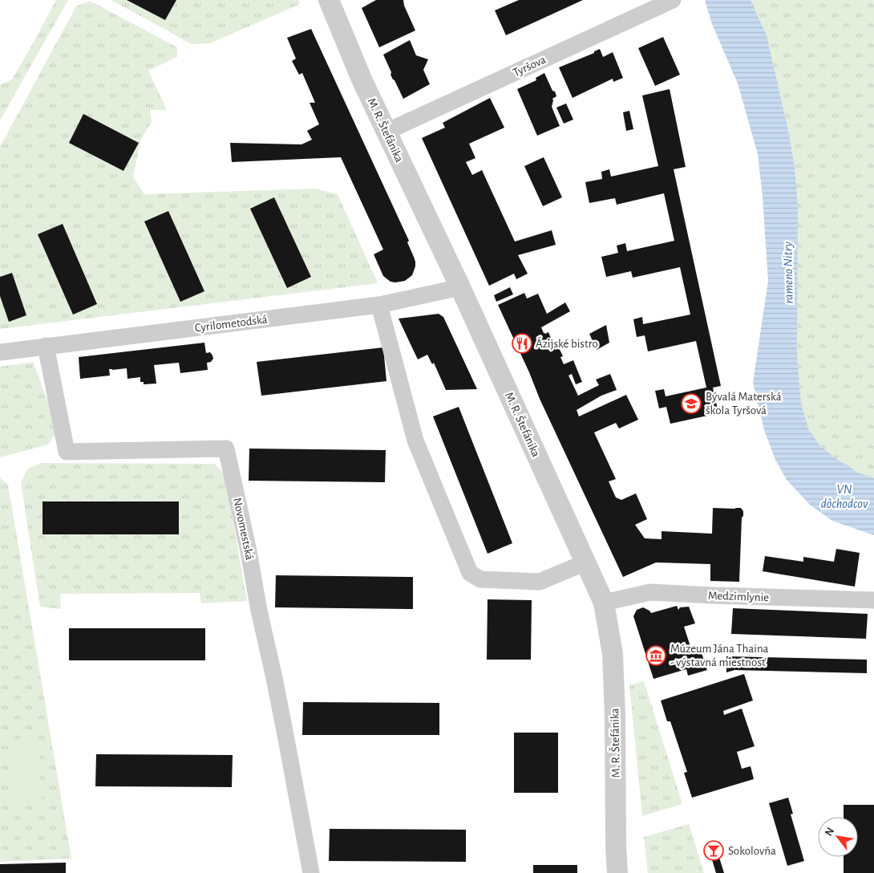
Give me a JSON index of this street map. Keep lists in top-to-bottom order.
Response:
{
  "streets": {
    "street": [
      "Tyršova",
      "M. R. Štefánika",
      "Cyrilometodská",
      "Novomestská",
      "Medzimlynie"
    ]
  },
  "crossings": [
    ["Tyršova", "M. R. Štefánika"],
    ["M. R. Štefánika", "Cyrilometodská"],
    ["M. R. Štefánika", "Medzimlynie"],
    ["Cyrilometodská", "Novomestská"]
  ],
  "water": ["rameno Nitry", "VN dôchodcov"],
  "places": {
    "restaurant": ["Ázijské bistro"],
    "school or university": ["Bývalá Materská škola Tyršová"],
    "museum": ["Múzeum Jána Thaina - výstavná miestnosť"],
    "bar": ["Sokolovňa"]
  },
  "north": "top left"
}
